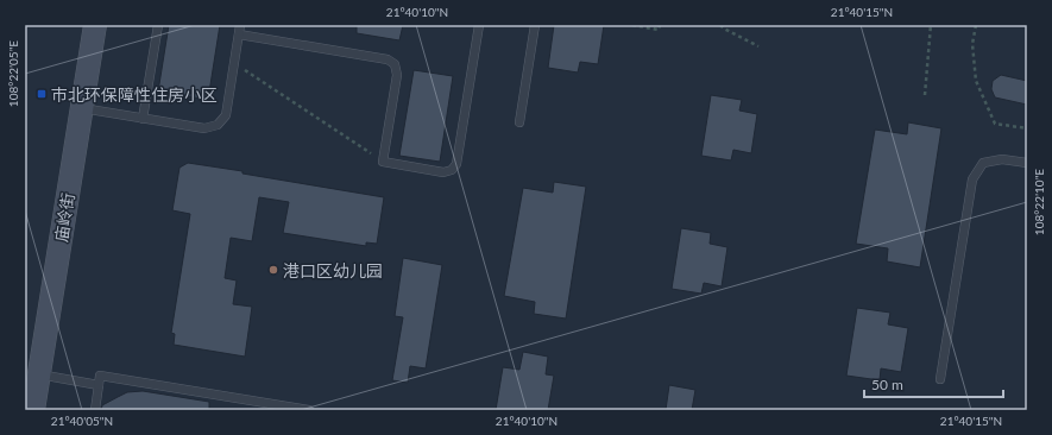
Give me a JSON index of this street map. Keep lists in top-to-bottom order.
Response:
{
  "streets": {
    "street": ["庙岭街"]
  },
  "places": {
    "transit": ["巿北环保障性住房小区"],
    "other": ["港口区幼儿园"]
  },
  "scale_bar": "50 m",
  "coordinates": [
    "21°40'10\"N",
    "21°40'15\"N",
    "108°22'05\"E",
    "108°22'10\"E",
    "21°40'05\"N"
  ]
}
